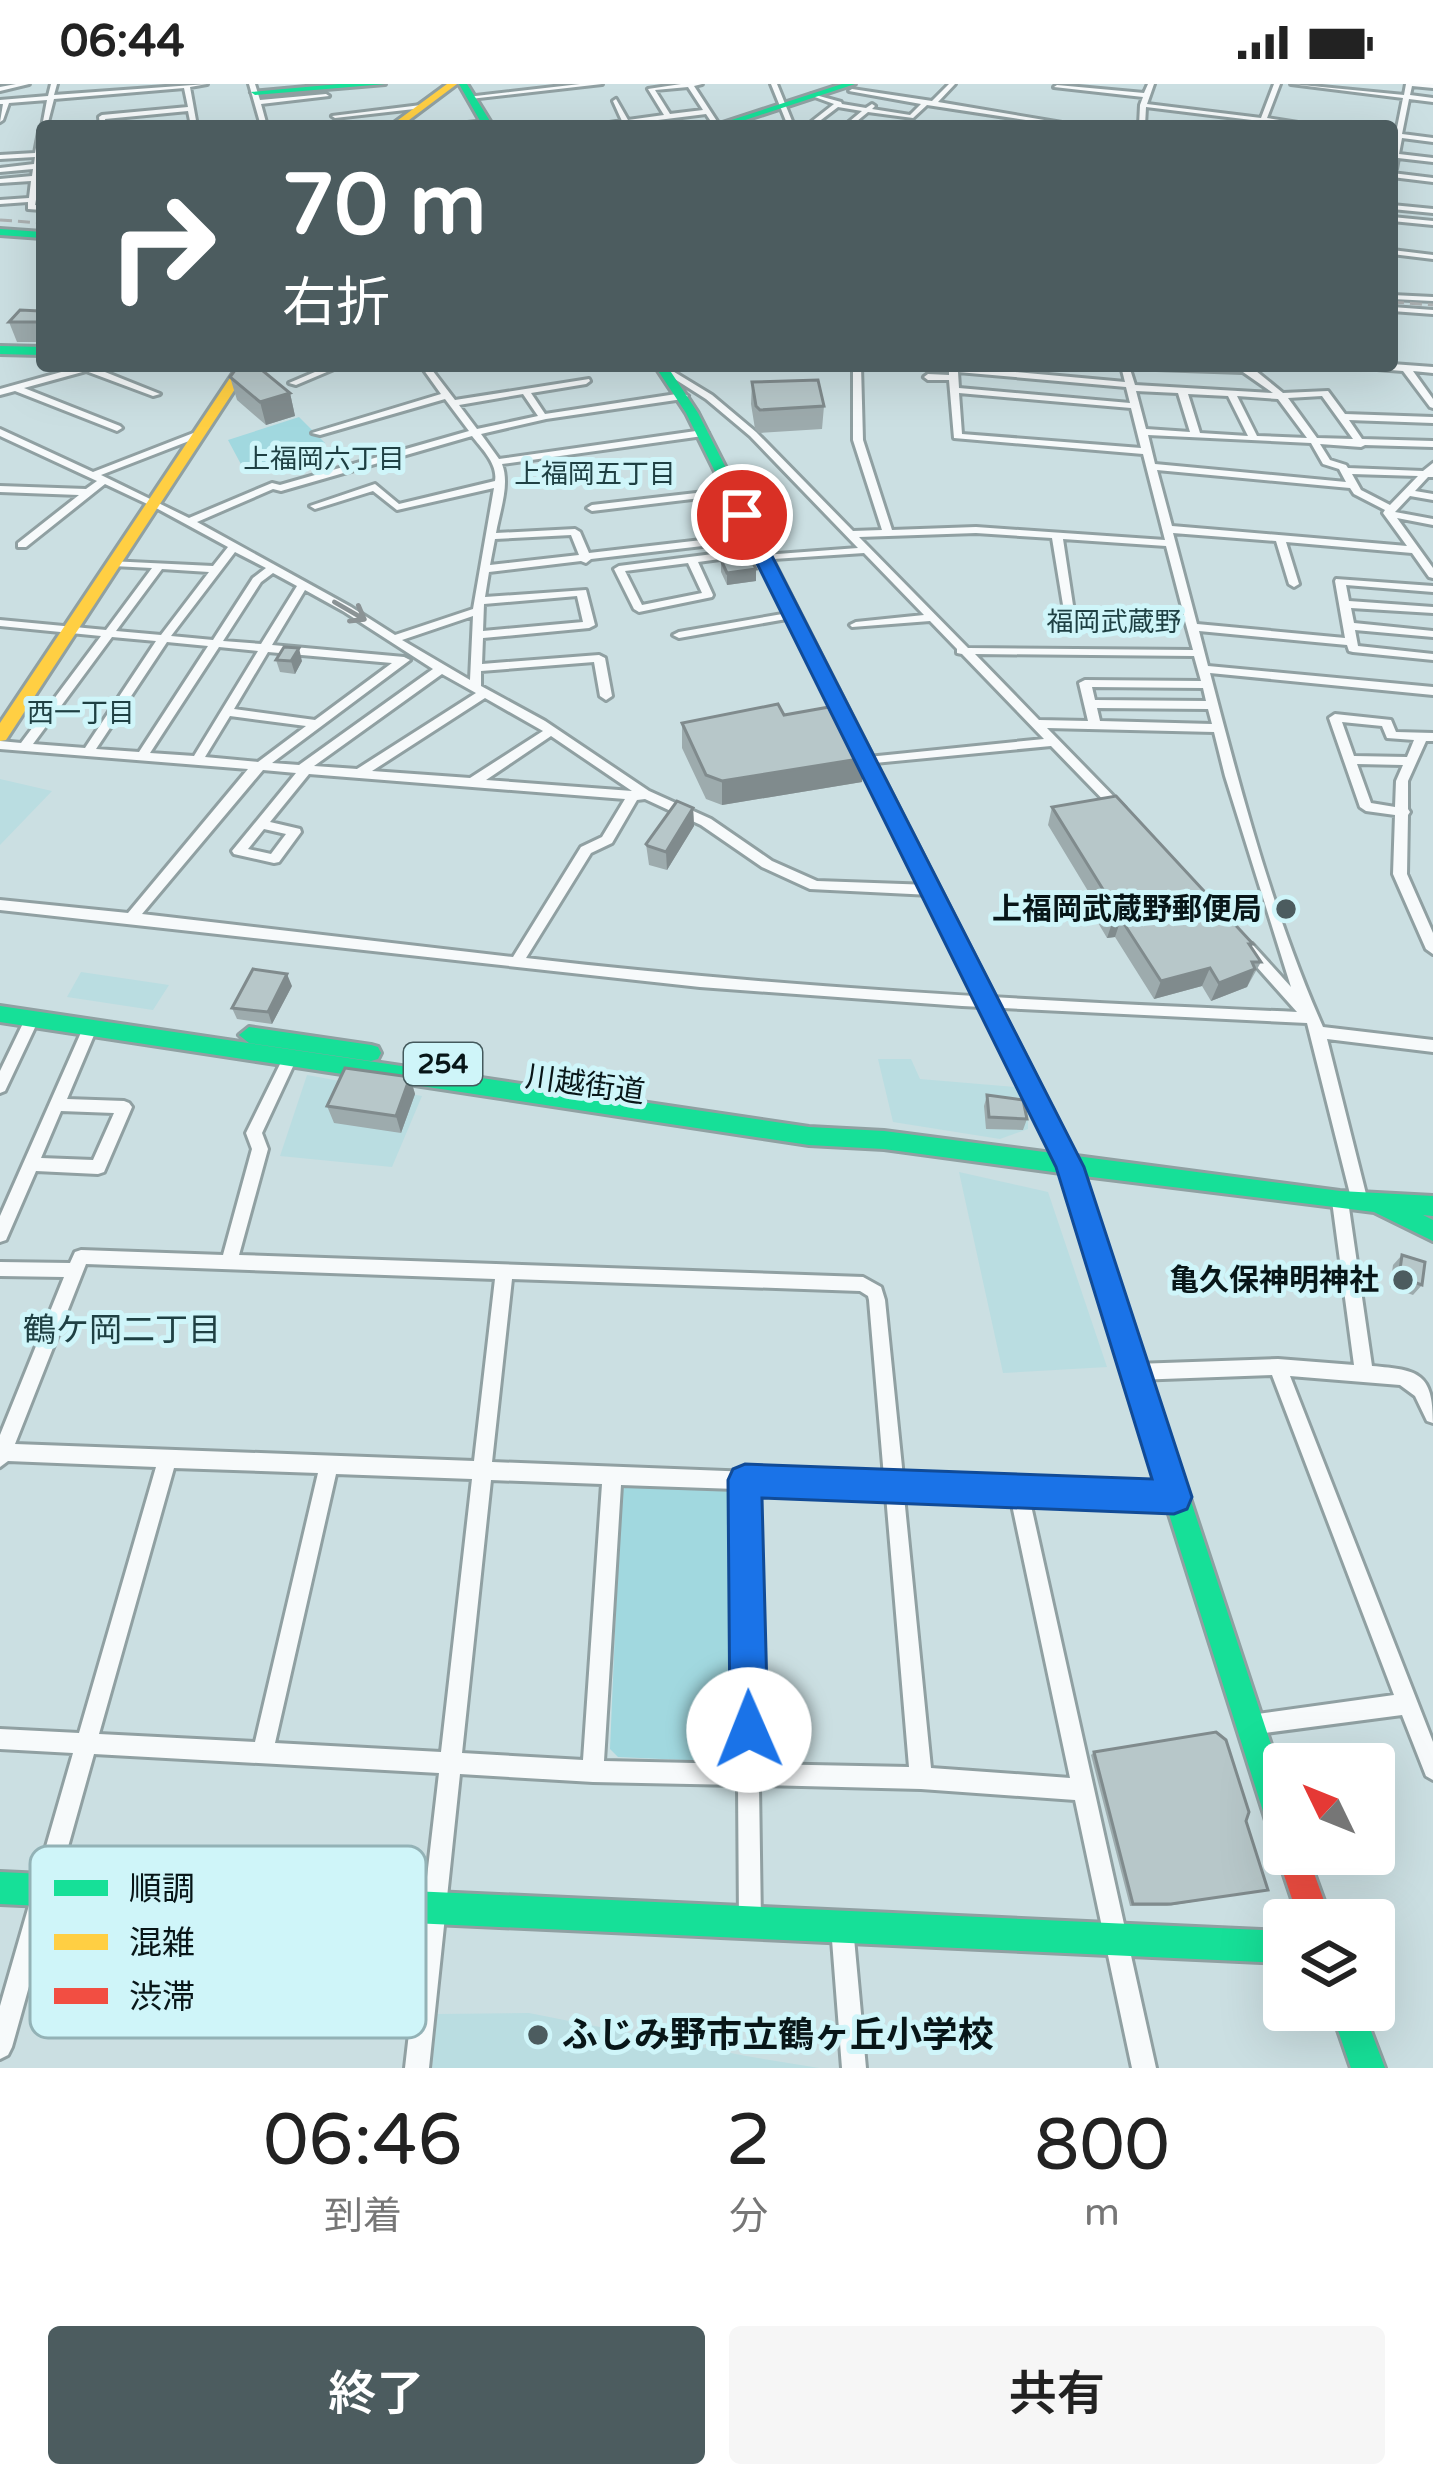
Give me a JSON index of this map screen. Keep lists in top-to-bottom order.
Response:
{
  "streets": {
    "main road": ["254", "川越街道"]
  },
  "districts": [
    "上福岡六丁目",
    "上福岡五丁目",
    "福岡武蔵野",
    "西一丁目",
    "鶴ケ岡二丁目"
  ],
  "places": ["上福岡武蔵野郵便局", "亀久保神明神社", "ふじみ野市立鶴ヶ丘小学校"],
  "legend": ["順調", "混雑", "渋滞"],
  "north": "top left",
  "page": {
    "status": "06:44",
    "turn": ["70 m", "右折"],
    "eta": [
      "06:46",
      "到着",
      "2",
      "分",
      "800",
      "m"
    ],
    "buttons": ["終了", "共有"]
  }
}
